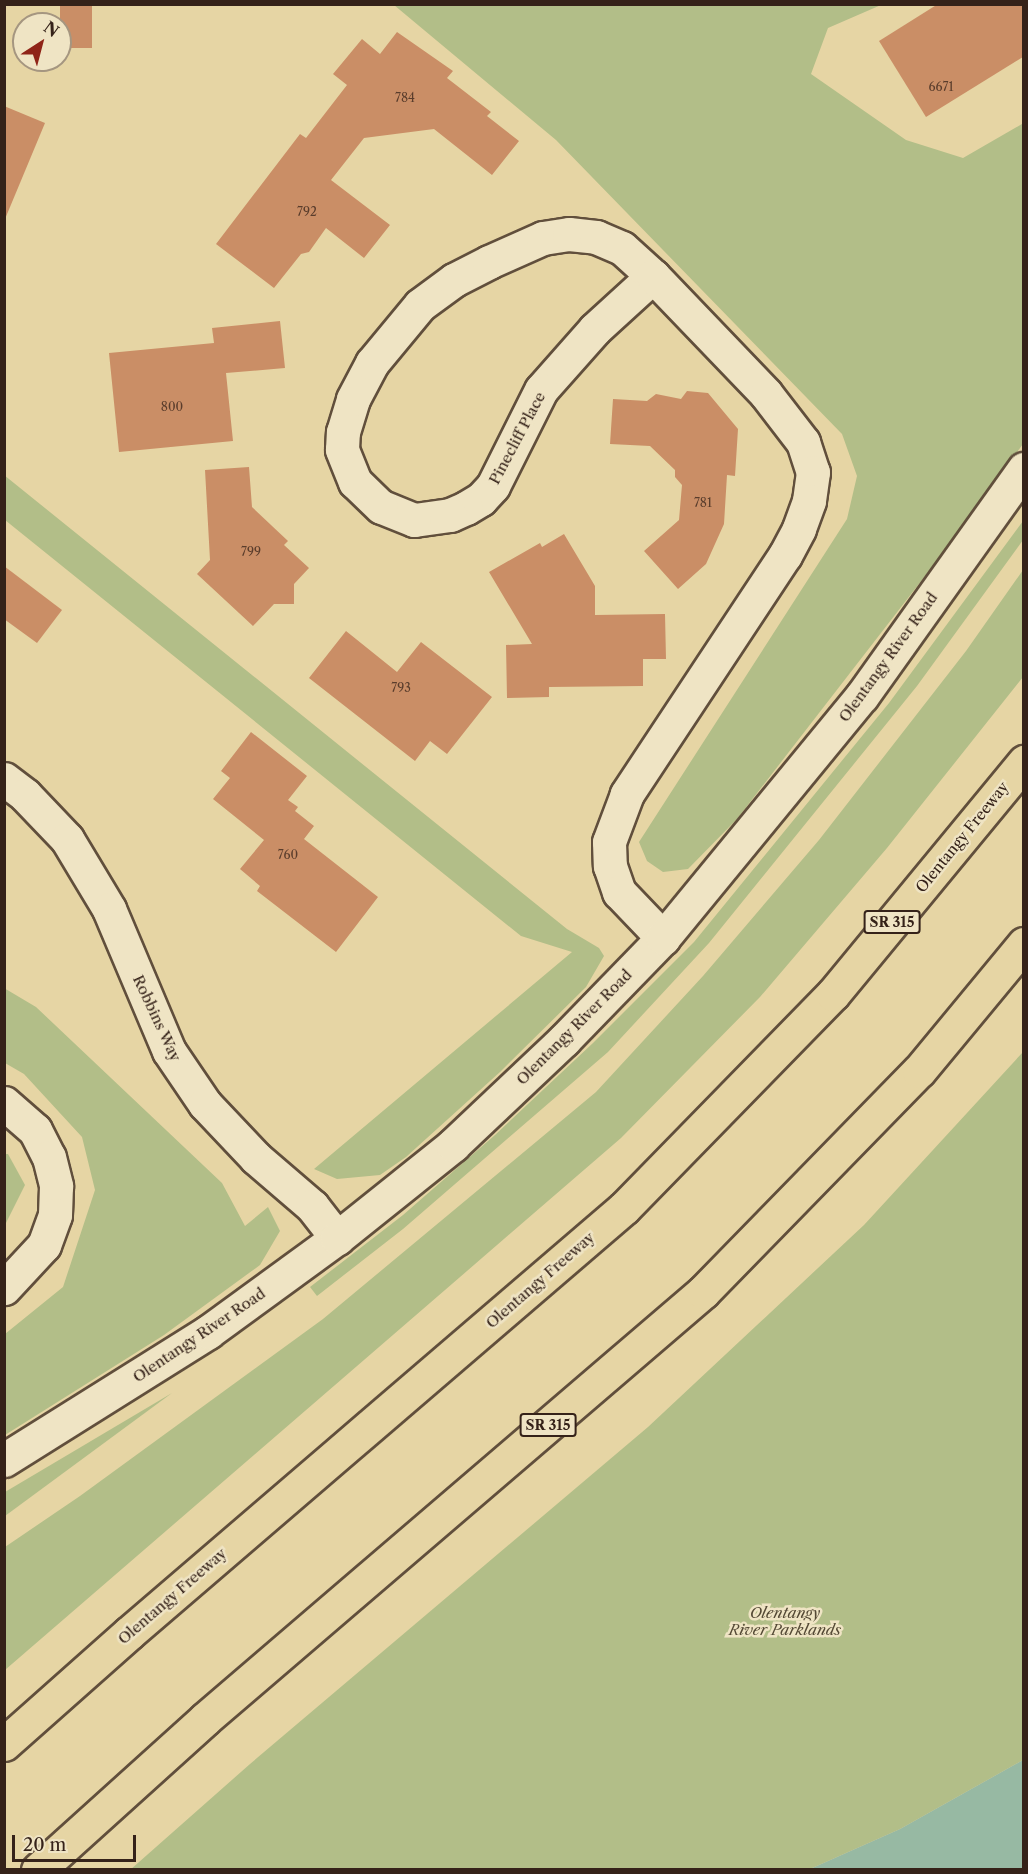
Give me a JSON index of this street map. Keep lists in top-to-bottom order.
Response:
{
  "streets": {
    "highway": ["Olentangy Freeway", "SR 315"],
    "street": ["Pinecliff Place", "Olentangy River Road", "Robbins Way"]
  },
  "crossings": [
    ["Pinecliff Place", "Olentangy River Road"],
    ["Olentangy River Road", "Robbins Way"]
  ],
  "parks": ["Olentangy River Parklands"],
  "house_numbers": [
    "6671",
    "784",
    "792",
    "800",
    "781",
    "799",
    "793",
    "760"
  ],
  "scale_bar": "20 m",
  "north": "top right"
}
